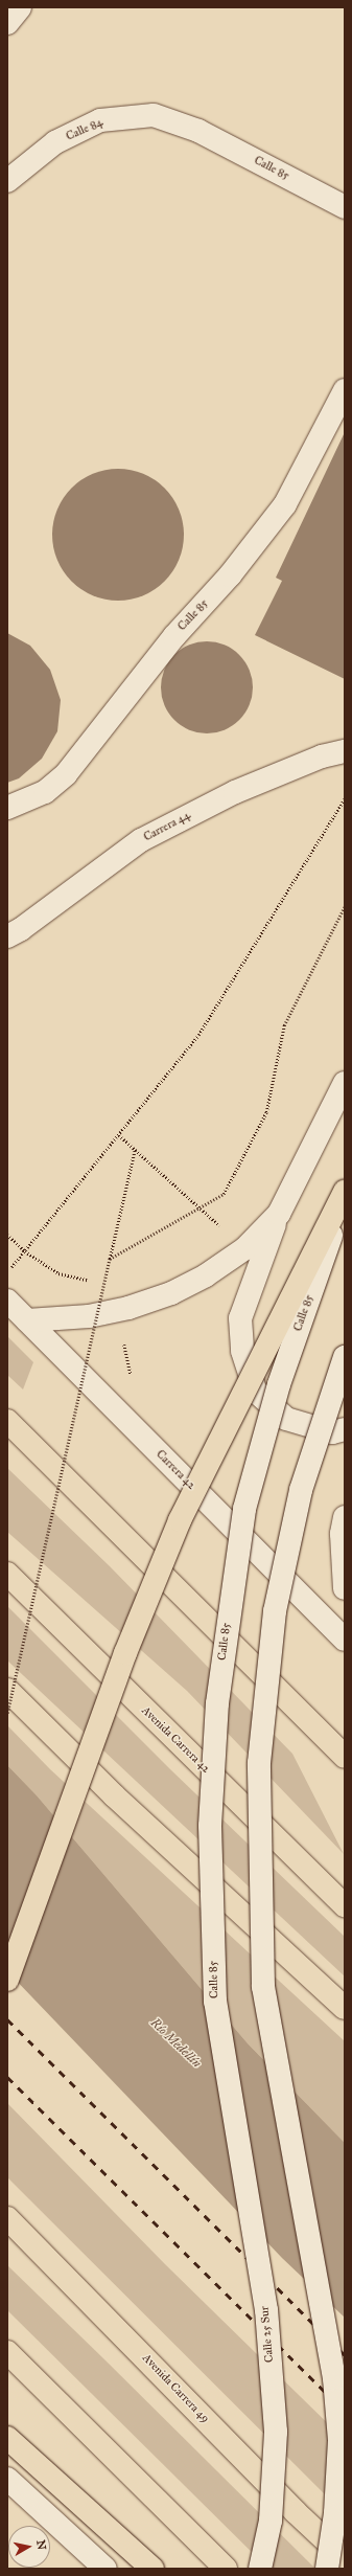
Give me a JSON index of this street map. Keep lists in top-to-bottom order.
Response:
{
  "streets": {
    "highway": ["Avenida Carrera 42", "Avenida Carrera 49"],
    "main road": [
      "Calle 84",
      "Calle 85",
      "Carrera 44",
      "Carrera 42",
      "Calle 25 Sur"
    ]
  },
  "crossings": [
    ["Calle 84", "Calle 85"],
    ["Calle 85", "Calle 25 Sur"]
  ],
  "water": ["Río Medellín"],
  "north": "right"
}
